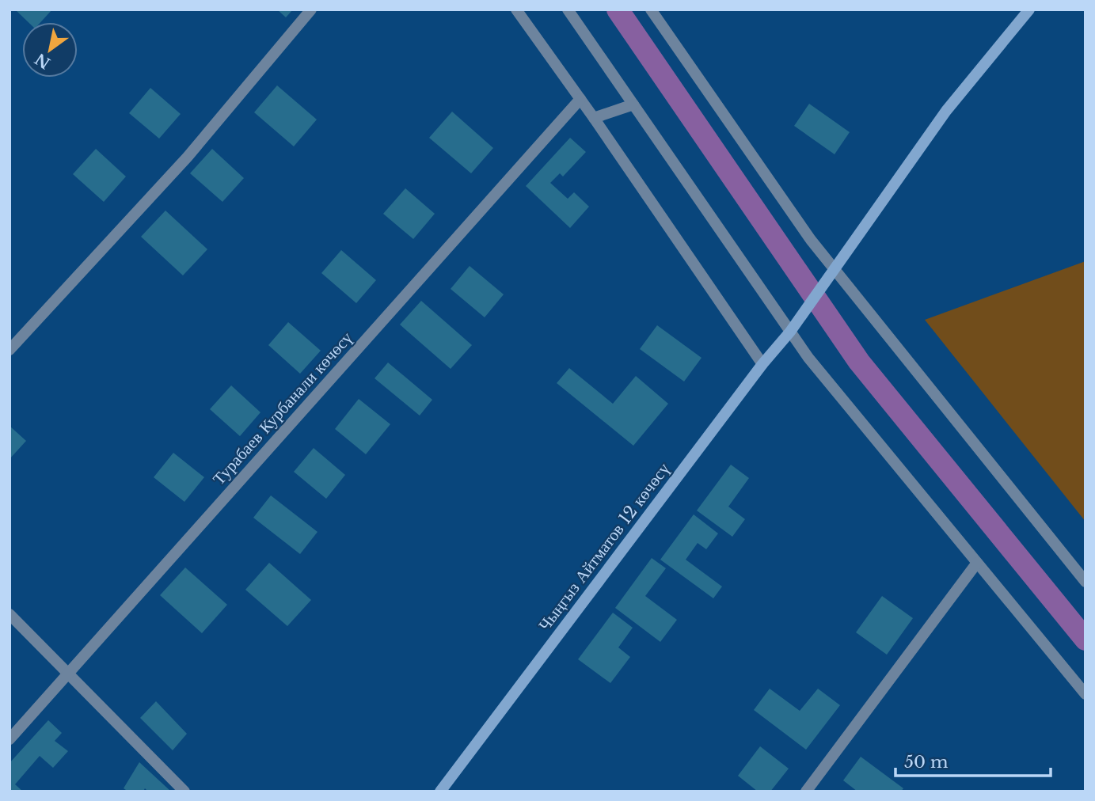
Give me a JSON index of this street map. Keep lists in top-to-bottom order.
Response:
{
  "streets": {
    "main road": ["Чыңгыз Айтматов 12 көчөсү"],
    "street": ["Турабаев Курбанали көчөсү"]
  },
  "scale_bar": "50 m",
  "north": "bottom left"
}
